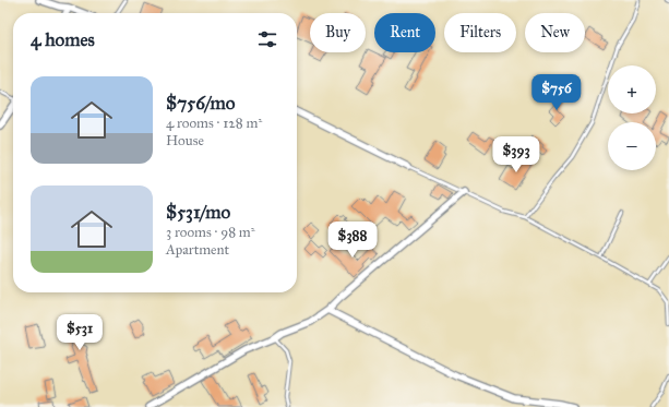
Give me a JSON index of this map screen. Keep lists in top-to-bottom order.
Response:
{
  "page": {
    "chip": [
      "Buy",
      "Rent",
      "Filters",
      "New"
    ],
    "heading": "4 homes",
    "map_buttons": ["+", "−"],
    "list": [
      {
        "name": "$756/mo",
        "note": "4 rooms · 128 m² · House"
      },
      {
        "name": "$531/mo",
        "note": "3 rooms · 98 m² · Apartment"
      }
    ],
    "price": [
      "$756",
      "$393",
      "$388",
      "$531"
    ]
  }
}
